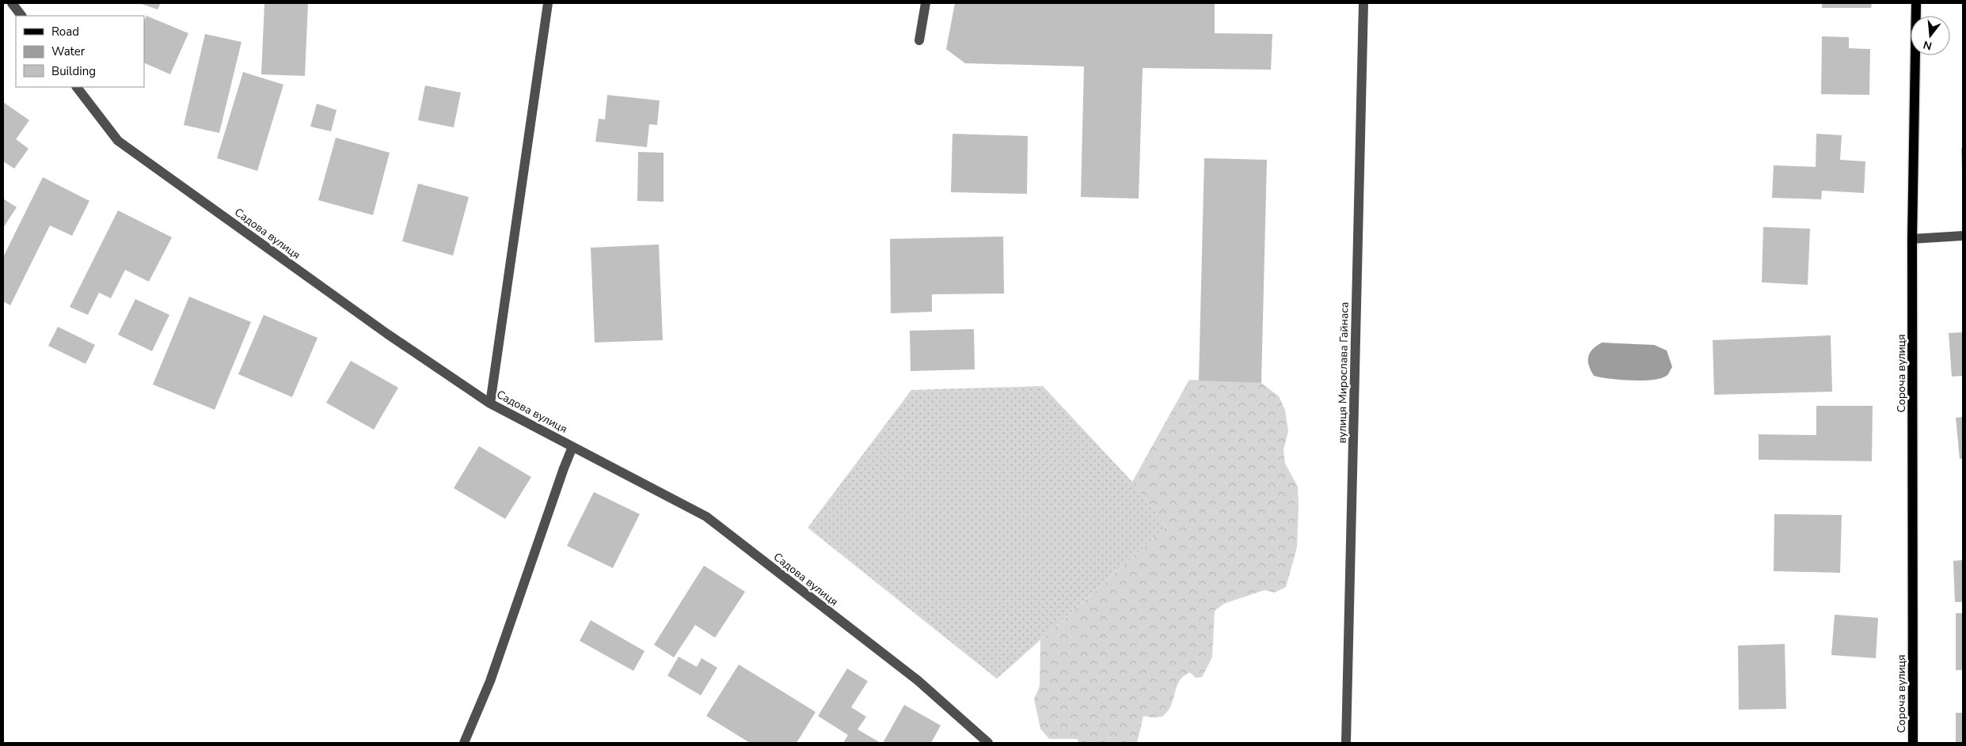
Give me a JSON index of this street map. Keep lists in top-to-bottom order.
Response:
{
  "streets": {
    "main road": ["Сороча вулиця"],
    "street": ["Садова вулиця", "вулиця Мирослава Гайнаса"]
  },
  "legend": ["Road", "Water", "Building"],
  "north": "bottom"
}
